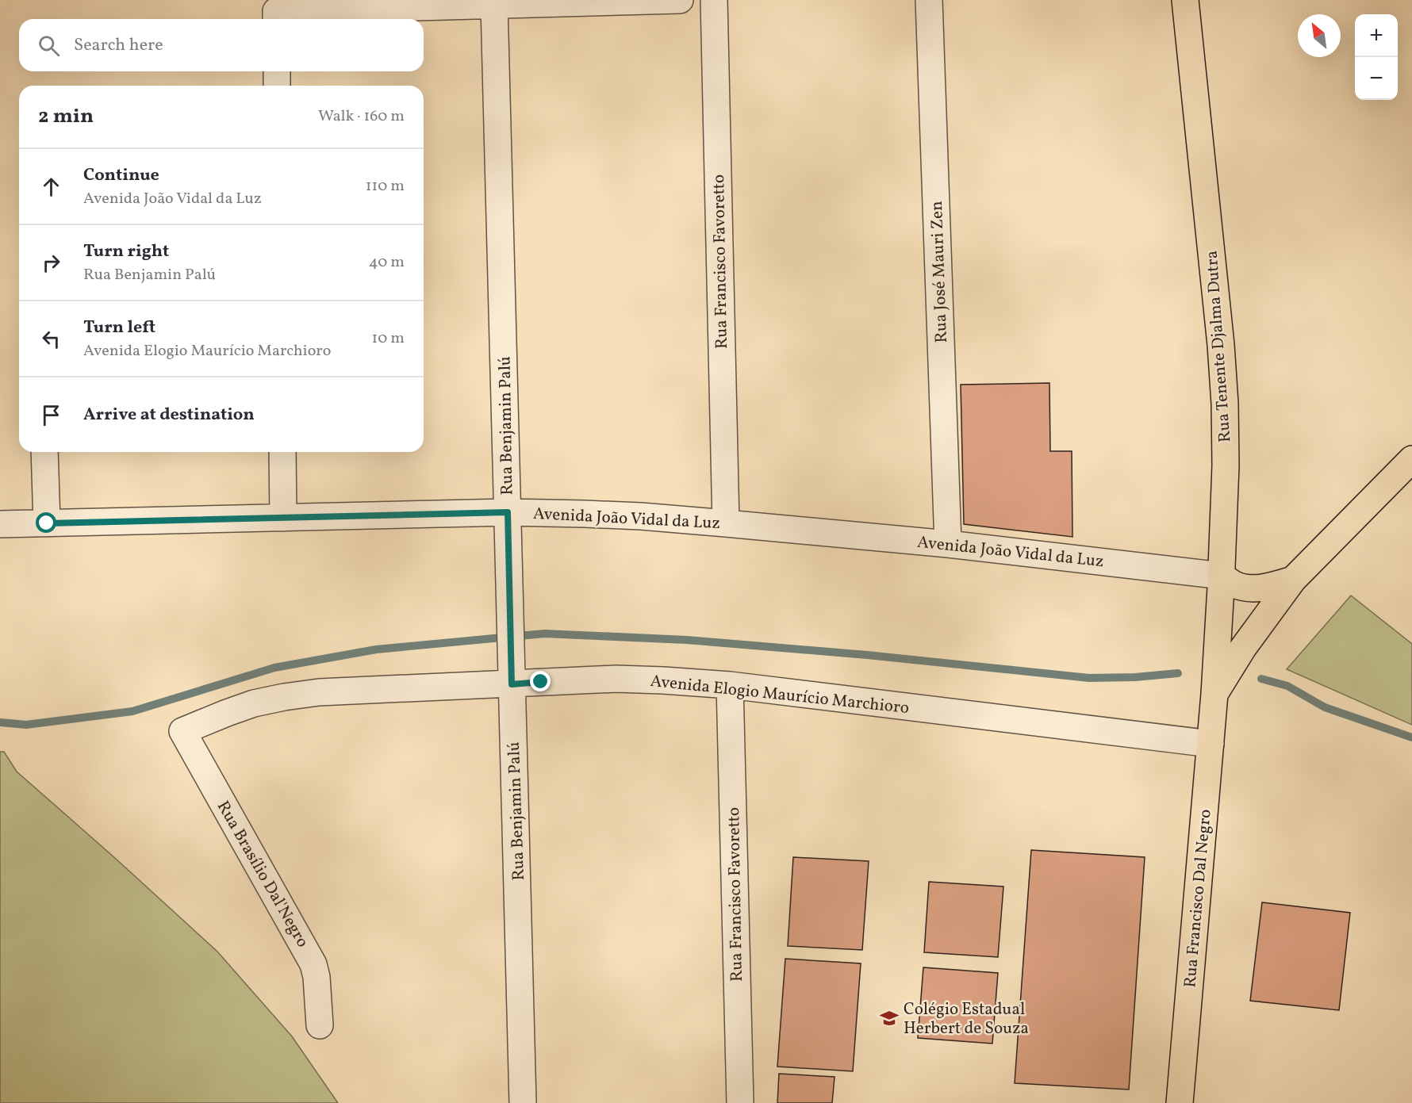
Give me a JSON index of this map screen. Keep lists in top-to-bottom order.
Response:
{
  "streets": {
    "main road": ["Rua Tenente Djalma Dutra", "Rua Francisco Dal Negro"],
    "street": [
      "Rua Francisco Favoretto",
      "Rua José Mauri Zen",
      "Rua Benjamin Palú",
      "Avenida João Vidal da Luz",
      "Avenida Elogio Maurício Marchioro",
      "Rua Brasílio Dal'Negro"
    ]
  },
  "crossings": [
    ["Rua Francisco Favoretto", "Avenida João Vidal da Luz"],
    ["Rua Francisco Favoretto", "Avenida Elogio Maurício Marchioro"],
    ["Rua José Mauri Zen", "Avenida João Vidal da Luz"],
    ["Rua Tenente Djalma Dutra", "Avenida João Vidal da Luz"],
    ["Rua Tenente Djalma Dutra", "Rua Francisco Dal Negro"],
    ["Rua Benjamin Palú", "Avenida João Vidal da Luz"],
    ["Rua Benjamin Palú", "Avenida Elogio Maurício Marchioro"],
    ["Avenida Elogio Maurício Marchioro", "Rua Brasílio Dal'Negro"],
    ["Avenida Elogio Maurício Marchioro", "Rua Francisco Dal Negro"]
  ],
  "places": {
    "school or university": ["Colégio Estadual Herbert de Souza"]
  },
  "north": "top left",
  "page": {
    "map_buttons": ["+", "−"],
    "search": "Search here",
    "heading": ["2 min", "Walk · 160 m"],
    "list": [
      ["Continue", "Avenida João Vidal da Luz", "110 m"],
      ["Turn right", "Rua Benjamin Palú", "40 m"],
      ["Turn left", "Avenida Elogio Maurício Marchioro", "10 m"],
      "Arrive at destination"
    ]
  }
}
